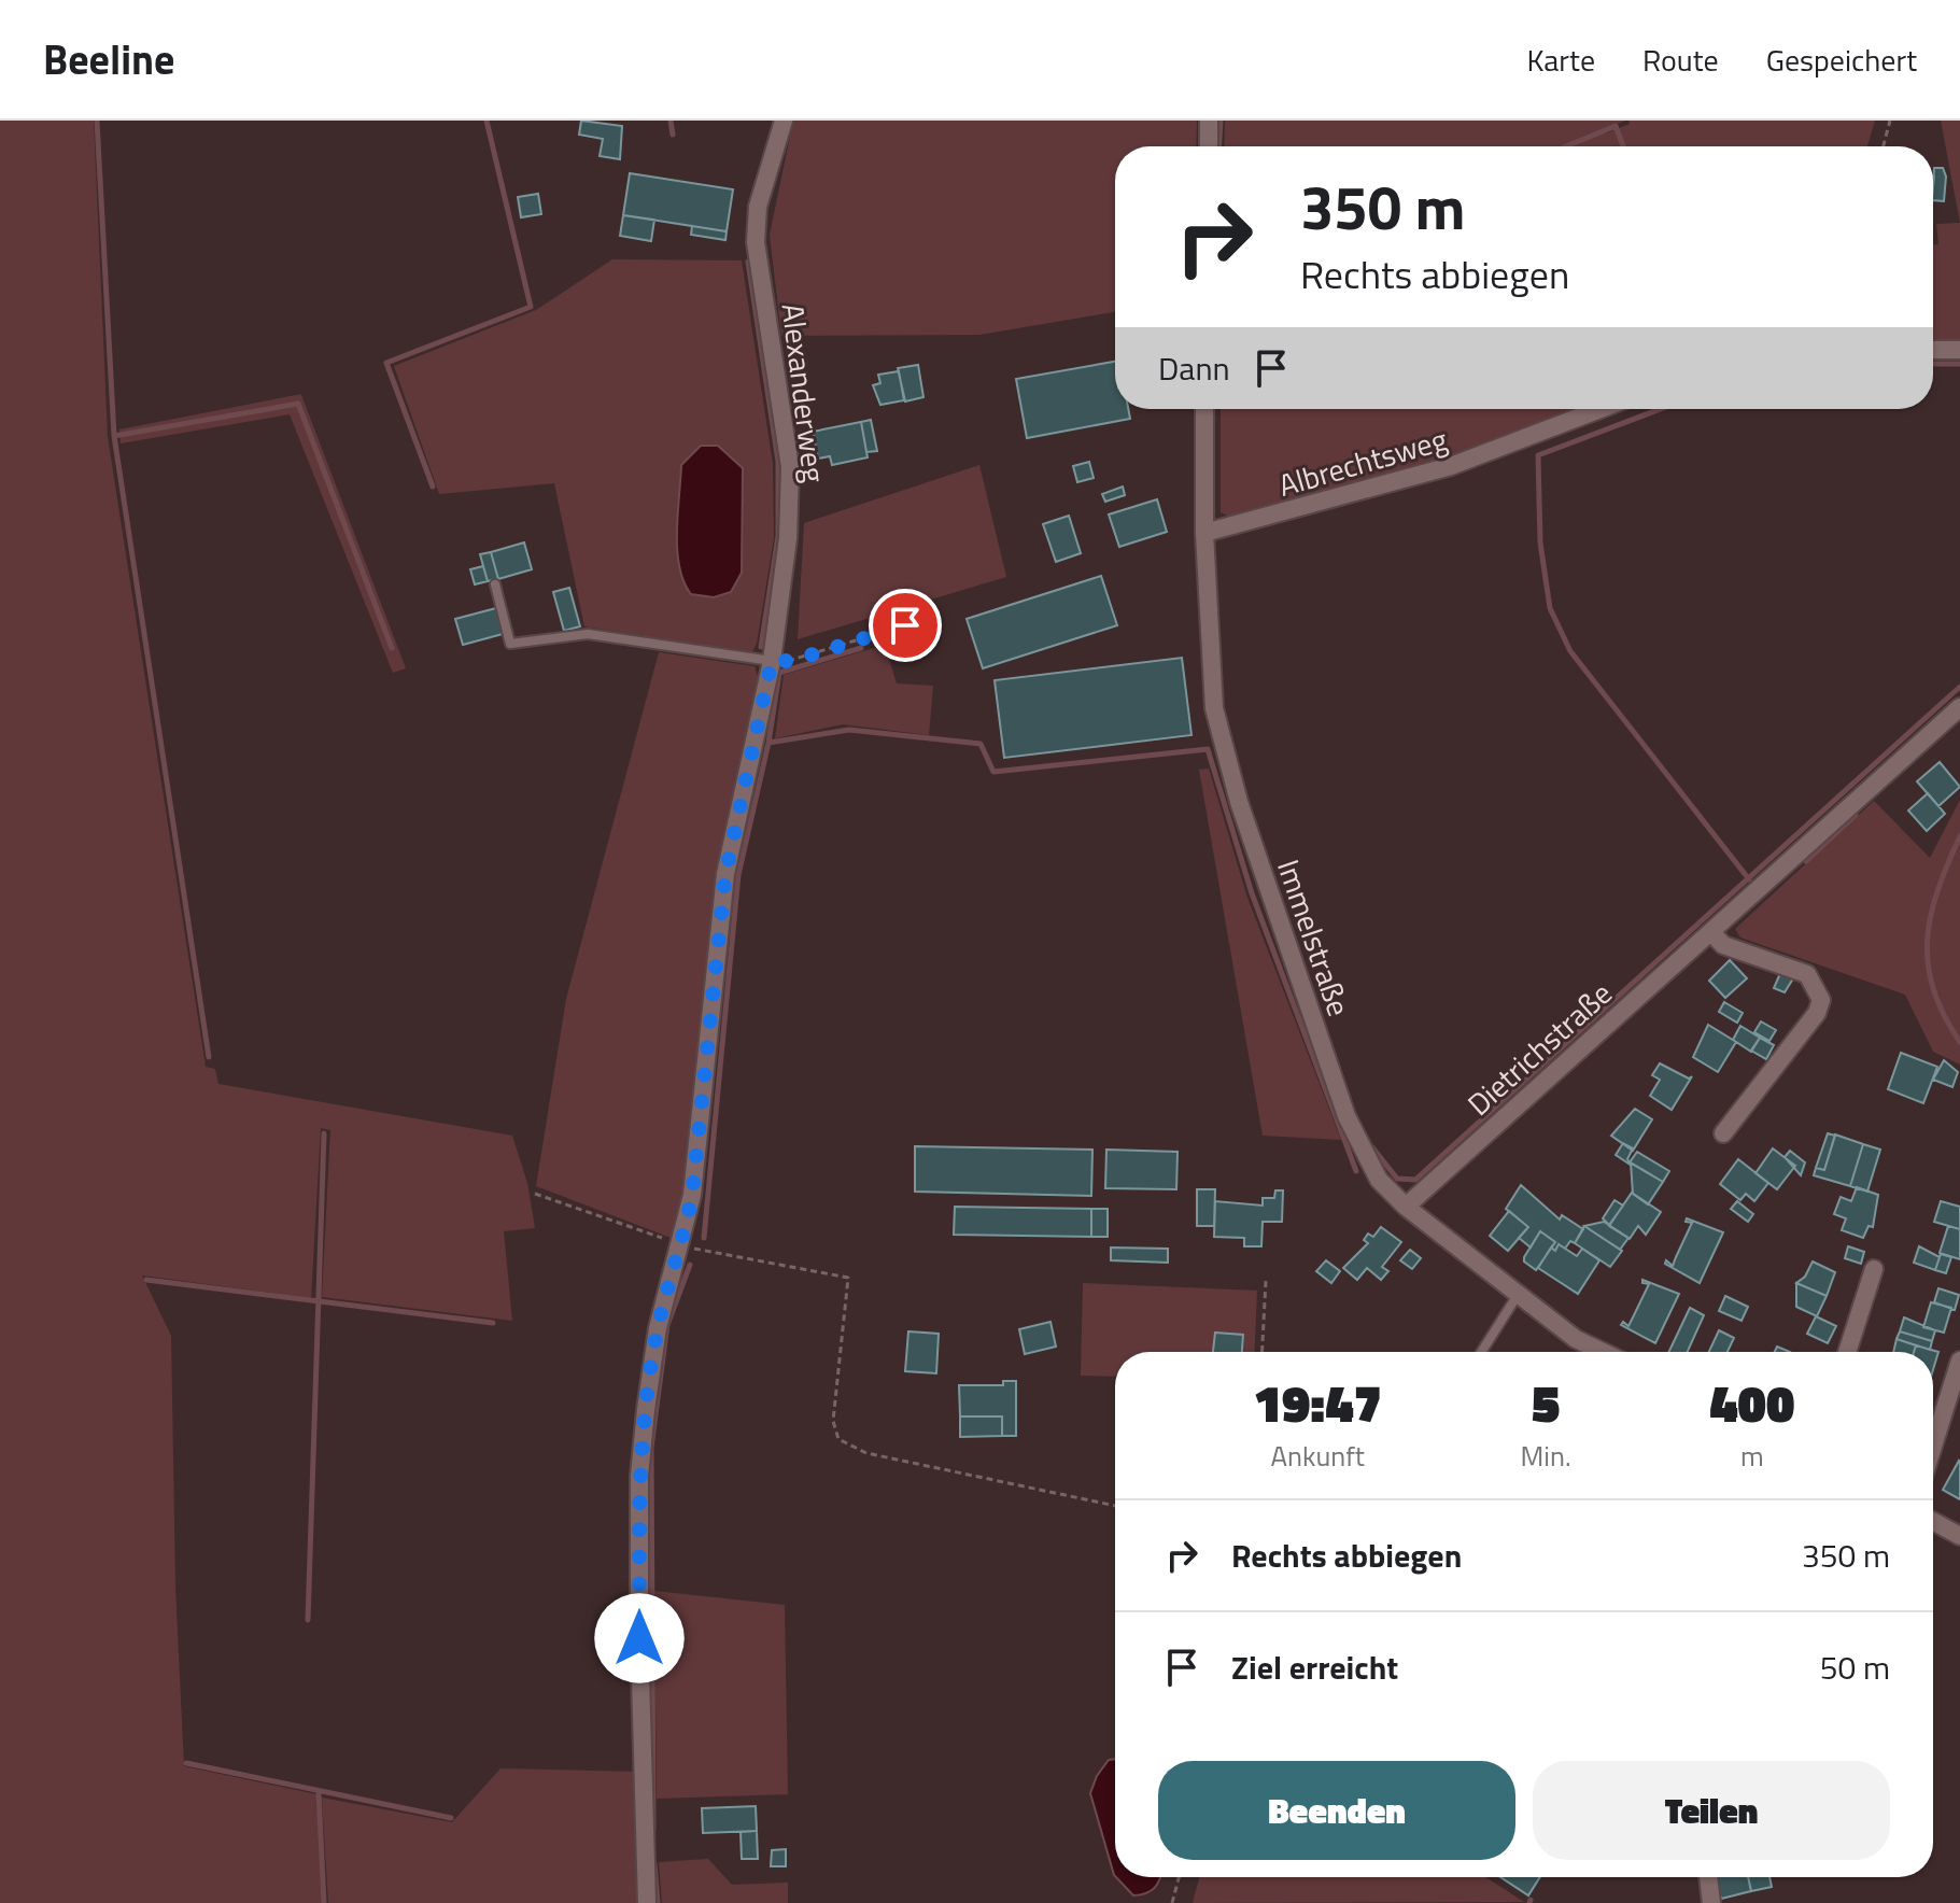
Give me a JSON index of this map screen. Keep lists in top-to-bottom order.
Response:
{
  "streets": {
    "street": [
      "Alexanderweg",
      "Albrechtsweg",
      "Immelstraße",
      "Dietrichstraße"
    ]
  },
  "crossings": [
    ["Albrechtsweg", "Immelstraße"],
    ["Immelstraße", "Dietrichstraße"]
  ],
  "page": {
    "header": "Beeline",
    "nav": ["Karte", "Route", "Gespeichert"],
    "turn": ["350 m", "Rechts abbiegen"],
    "then": "Dann",
    "eta": [
      "19:47",
      "Ankunft",
      "5",
      "Min.",
      "400",
      "m"
    ],
    "list": [
      {
        "name": "Rechts abbiegen",
        "value": "350 m"
      },
      {
        "name": "Ziel erreicht",
        "value": "50 m"
      }
    ],
    "buttons": ["Beenden", "Teilen"]
  }
}
